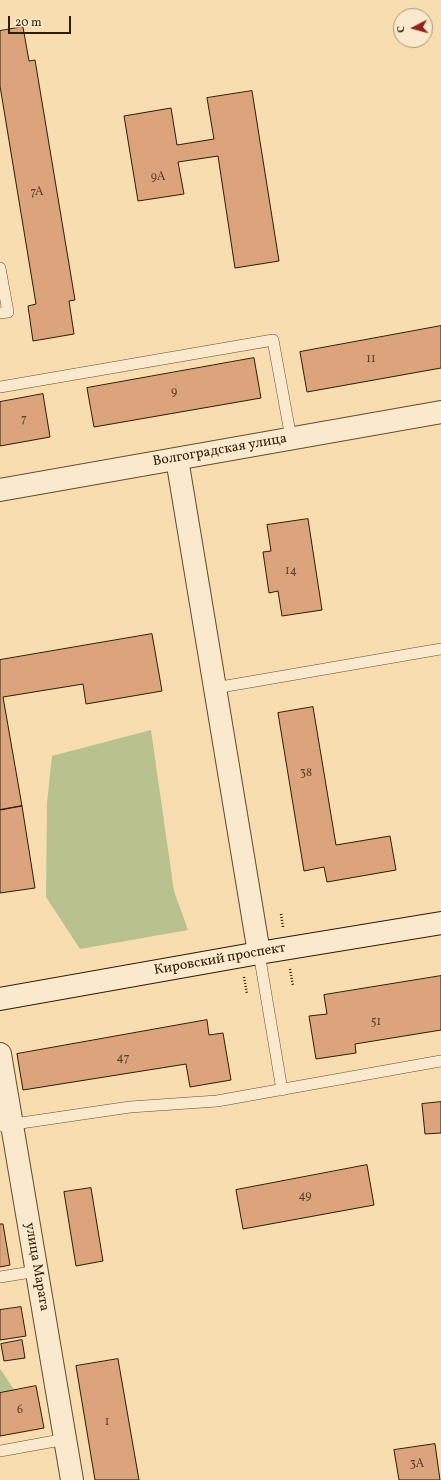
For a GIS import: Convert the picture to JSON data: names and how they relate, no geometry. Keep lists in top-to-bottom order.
{
  "streets": {
    "street": ["Волгоградская улица", "Кировский проспект", "улица Марата"]
  },
  "house_numbers": [
    "9А",
    "7А",
    "11",
    "9",
    "7",
    "14",
    "38",
    "51",
    "47",
    "49",
    "6",
    "1",
    "3А"
  ],
  "scale_bar": "20 m",
  "north": "left"
}
